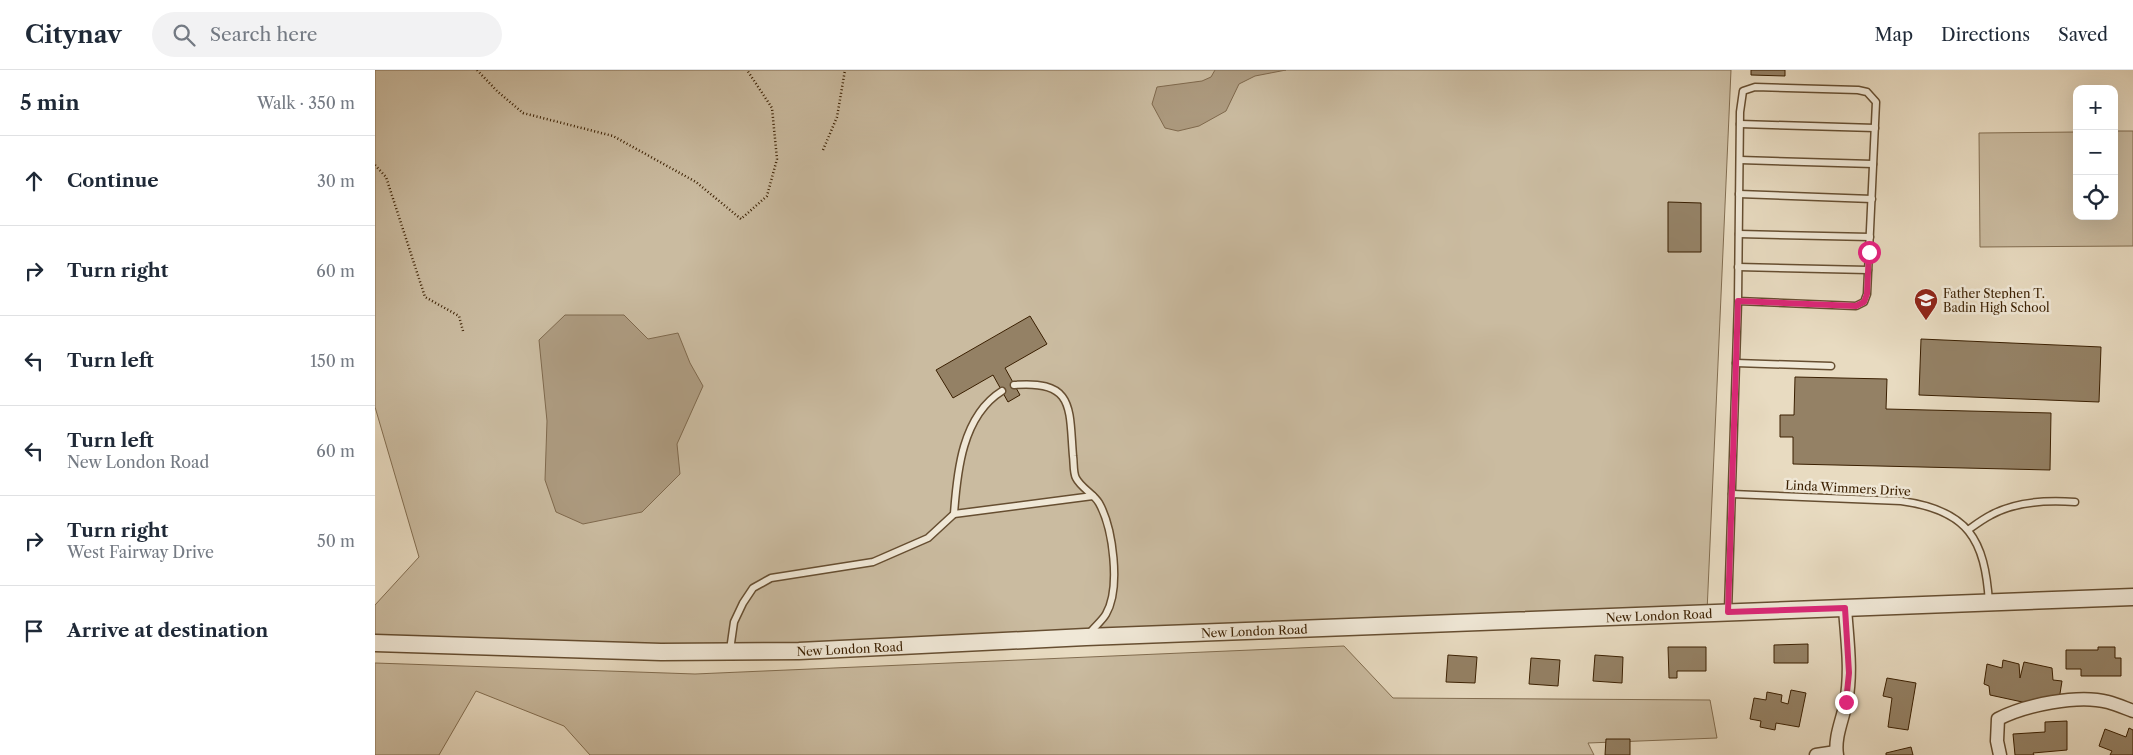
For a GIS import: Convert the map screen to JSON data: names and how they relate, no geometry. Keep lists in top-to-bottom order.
{
  "streets": {
    "street": ["New London Road"],
    "lane": ["Linda Wimmers Drive"]
  },
  "crossings": [
    ["Linda Wimmers Drive", "New London Road"]
  ],
  "places": {
    "school or university": ["Father Stephen T. Badin High School"]
  },
  "page": {
    "header": "Citynav",
    "search": "Search here",
    "nav": ["Map", "Directions", "Saved"],
    "heading": ["5 min", "Walk · 350 m"],
    "map_buttons": ["+", "−"],
    "list": [
      ["Continue", "30 m"],
      ["Turn right", "60 m"],
      ["Turn left", "150 m"],
      ["Turn left", "New London Road", "60 m"],
      ["Turn right", "West Fairway Drive", "50 m"],
      "Arrive at destination"
    ]
  }
}
